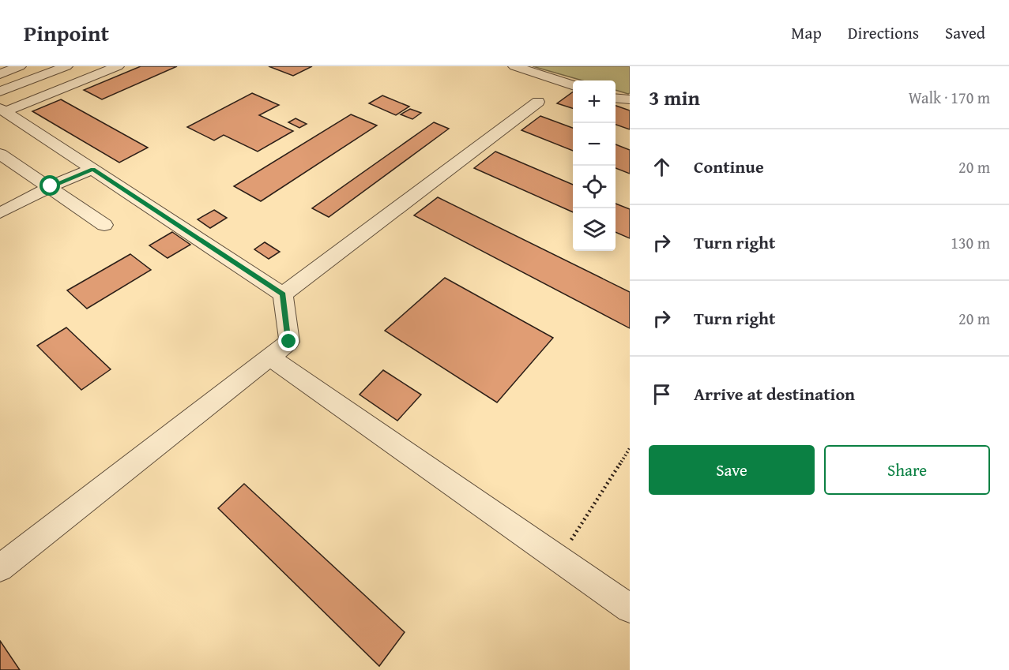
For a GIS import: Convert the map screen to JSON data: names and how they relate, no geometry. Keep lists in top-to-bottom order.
{
  "page": {
    "header": "Pinpoint",
    "nav": ["Map", "Directions", "Saved"],
    "heading": ["3 min", "Walk · 170 m"],
    "map_buttons": ["+", "−"],
    "list": [
      ["Continue", "20 m"],
      ["Turn right", "130 m"],
      ["Turn right", "20 m"],
      "Arrive at destination"
    ],
    "buttons": ["Save", "Share"]
  }
}
